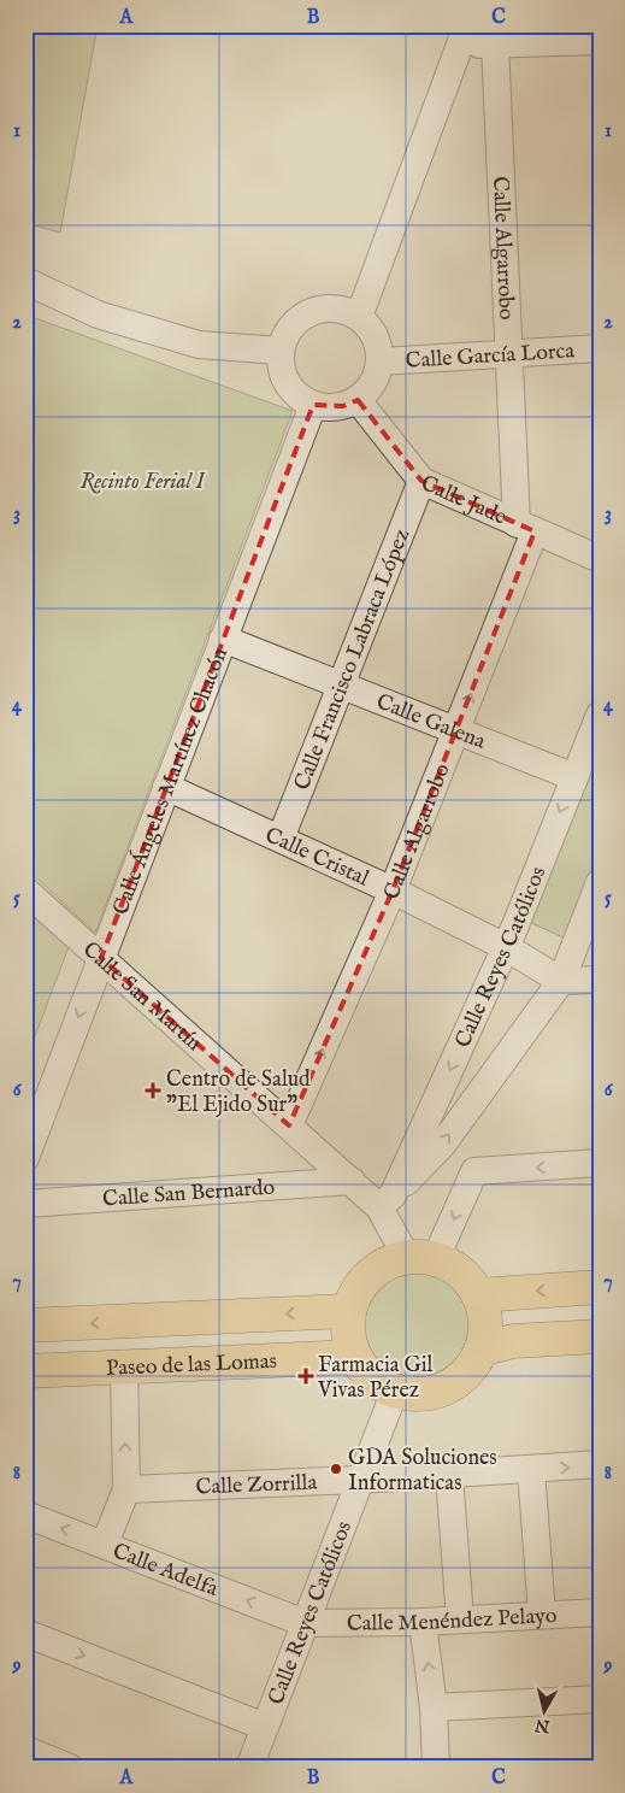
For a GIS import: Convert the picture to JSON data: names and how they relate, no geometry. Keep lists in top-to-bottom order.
{
  "streets": {
    "main road": ["Paseo de las Lomas"],
    "street": [
      "Calle Algarrobo",
      "Calle García Lorca",
      "Calle Jade",
      "Calle Francisco Labraca López",
      "Calle Galena",
      "Calle Ángeles Martínez Chacón",
      "Calle Cristal",
      "Calle Reyes Católicos",
      "Calle San Martín",
      "Calle San Bernardo",
      "Calle Zorrilla",
      "Calle Adelfa",
      "Calle Menéndez Pelayo"
    ]
  },
  "crossings": [
    ["Calle Algarrobo", "Calle García Lorca"],
    ["Calle Algarrobo", "Calle Jade"],
    ["Calle Algarrobo", "Calle Galena"],
    ["Calle Algarrobo", "Calle Cristal"],
    ["Calle Algarrobo", "Calle San Martín"],
    ["Calle García Lorca", "Calle Jade"],
    ["Calle García Lorca", "Calle Ángeles Martínez Chacón"],
    ["Calle Jade", "Calle Francisco Labraca López"],
    ["Calle Jade", "Calle Ángeles Martínez Chacón"],
    ["Calle Francisco Labraca López", "Calle Galena"],
    ["Calle Francisco Labraca López", "Calle Cristal"],
    ["Calle Galena", "Calle Ángeles Martínez Chacón"],
    ["Calle Galena", "Calle Reyes Católicos"],
    ["Calle Ángeles Martínez Chacón", "Calle Cristal"],
    ["Calle Ángeles Martínez Chacón", "Calle San Martín"],
    ["Calle Cristal", "Calle Reyes Católicos"],
    ["Calle Reyes Católicos", "Calle San Martín"],
    ["Calle Reyes Católicos", "Paseo de las Lomas"],
    ["Calle Reyes Católicos", "Calle Zorrilla"],
    ["Calle Reyes Católicos", "Calle Adelfa"],
    ["Calle Reyes Católicos", "Calle Menéndez Pelayo"],
    ["Calle San Martín", "Calle San Bernardo"],
    ["Calle San Martín", "Paseo de las Lomas"],
    ["Calle Adelfa", "Calle Menéndez Pelayo"]
  ],
  "parks": ["Recinto Ferial I"],
  "places": {
    "health": ["Centro de Salud \"El Ejido Sur\"", "Farmacia Gil Vivas Pérez"],
    "other": ["GDA Soluciones Informaticas"]
  },
  "north": "bottom",
  "grid": {
    "columns": ["A", "B", "C"],
    "rows": [
      "1",
      "2",
      "3",
      "4",
      "5",
      "6",
      "7",
      "8",
      "9"
    ]
  }
}
